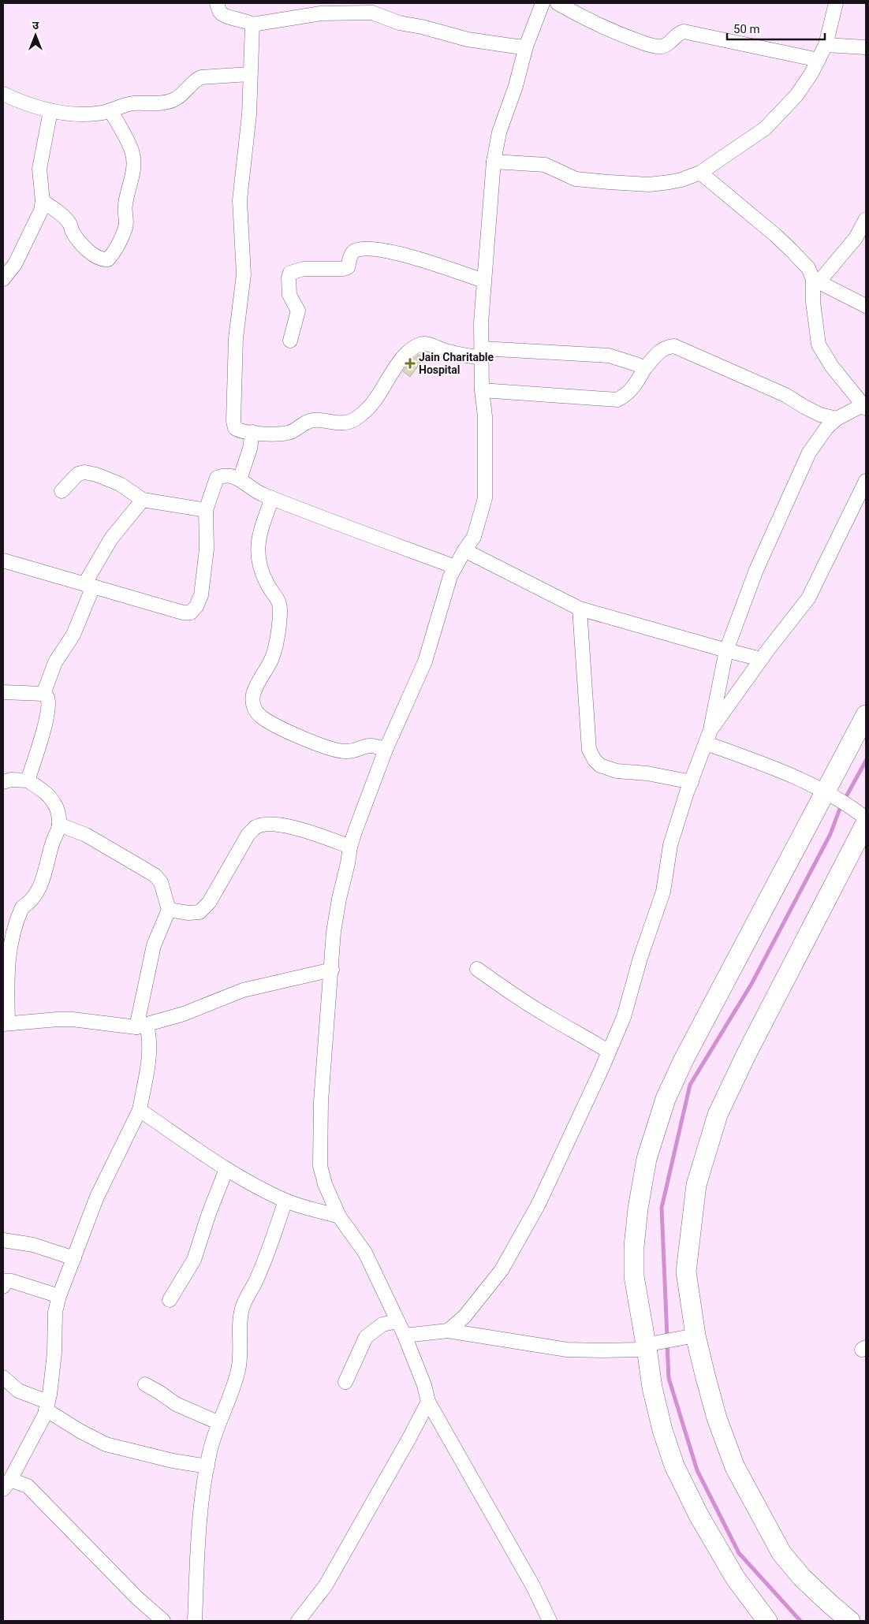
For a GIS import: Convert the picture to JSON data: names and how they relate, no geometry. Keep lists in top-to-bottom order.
{
  "places": {
    "health": ["Jain Charitable Hospital"]
  },
  "scale_bar": "50 m",
  "north": "top"
}
